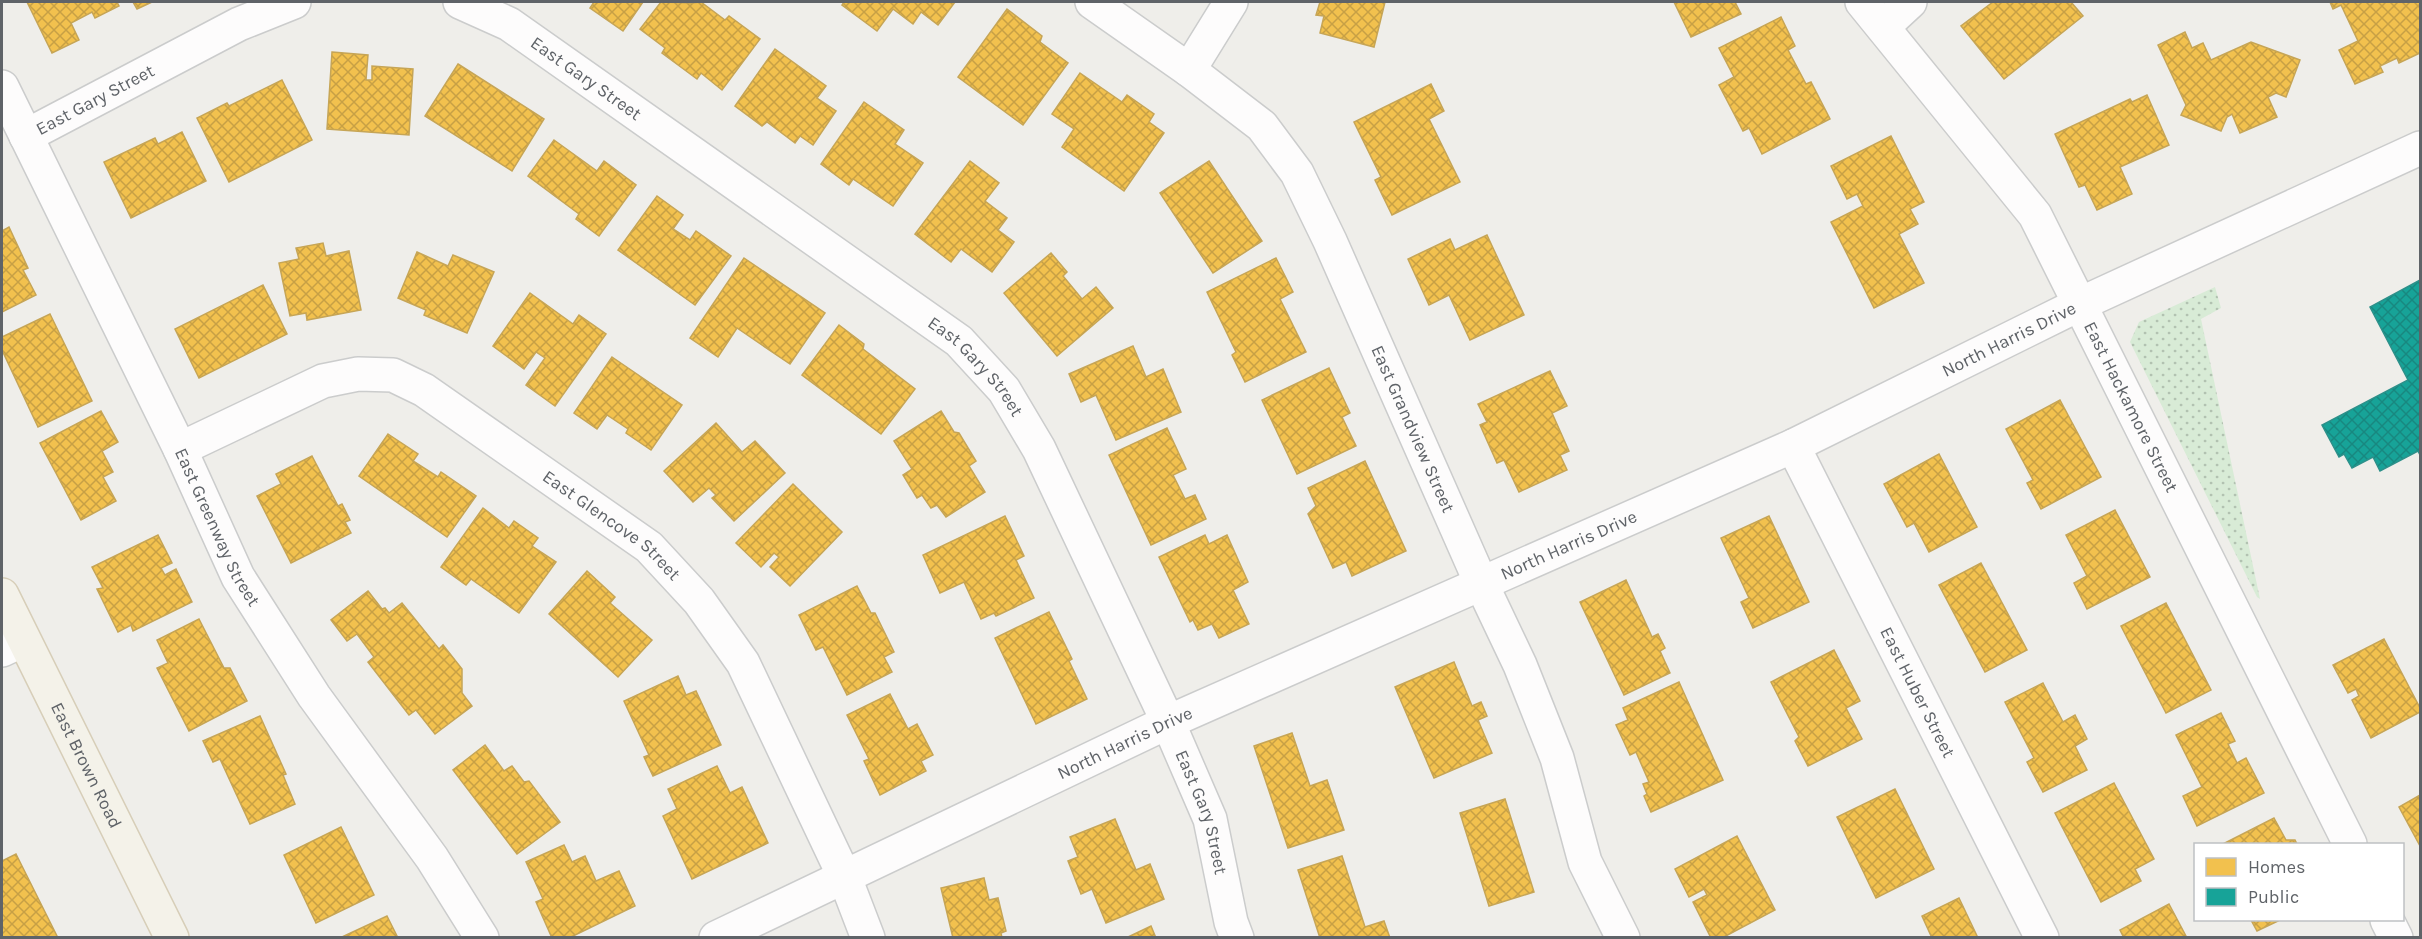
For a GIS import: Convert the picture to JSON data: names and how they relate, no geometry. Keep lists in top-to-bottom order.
{
  "streets": {
    "main road": ["East Brown Road"],
    "street": [
      "East Gary Street",
      "North Harris Drive",
      "East Hackamore Street",
      "East Grandview Street",
      "East Greenway Street",
      "East Glencove Street",
      "East Huber Street"
    ]
  },
  "crossings": [
    ["East Gary Street", "North Harris Drive"],
    ["East Gary Street", "East Greenway Street"],
    ["North Harris Drive", "East Hackamore Street"],
    ["North Harris Drive", "East Grandview Street"],
    ["North Harris Drive", "East Glencove Street"],
    ["North Harris Drive", "East Huber Street"],
    ["East Greenway Street", "East Glencove Street"]
  ],
  "legend": ["Homes", "Public"]
}
